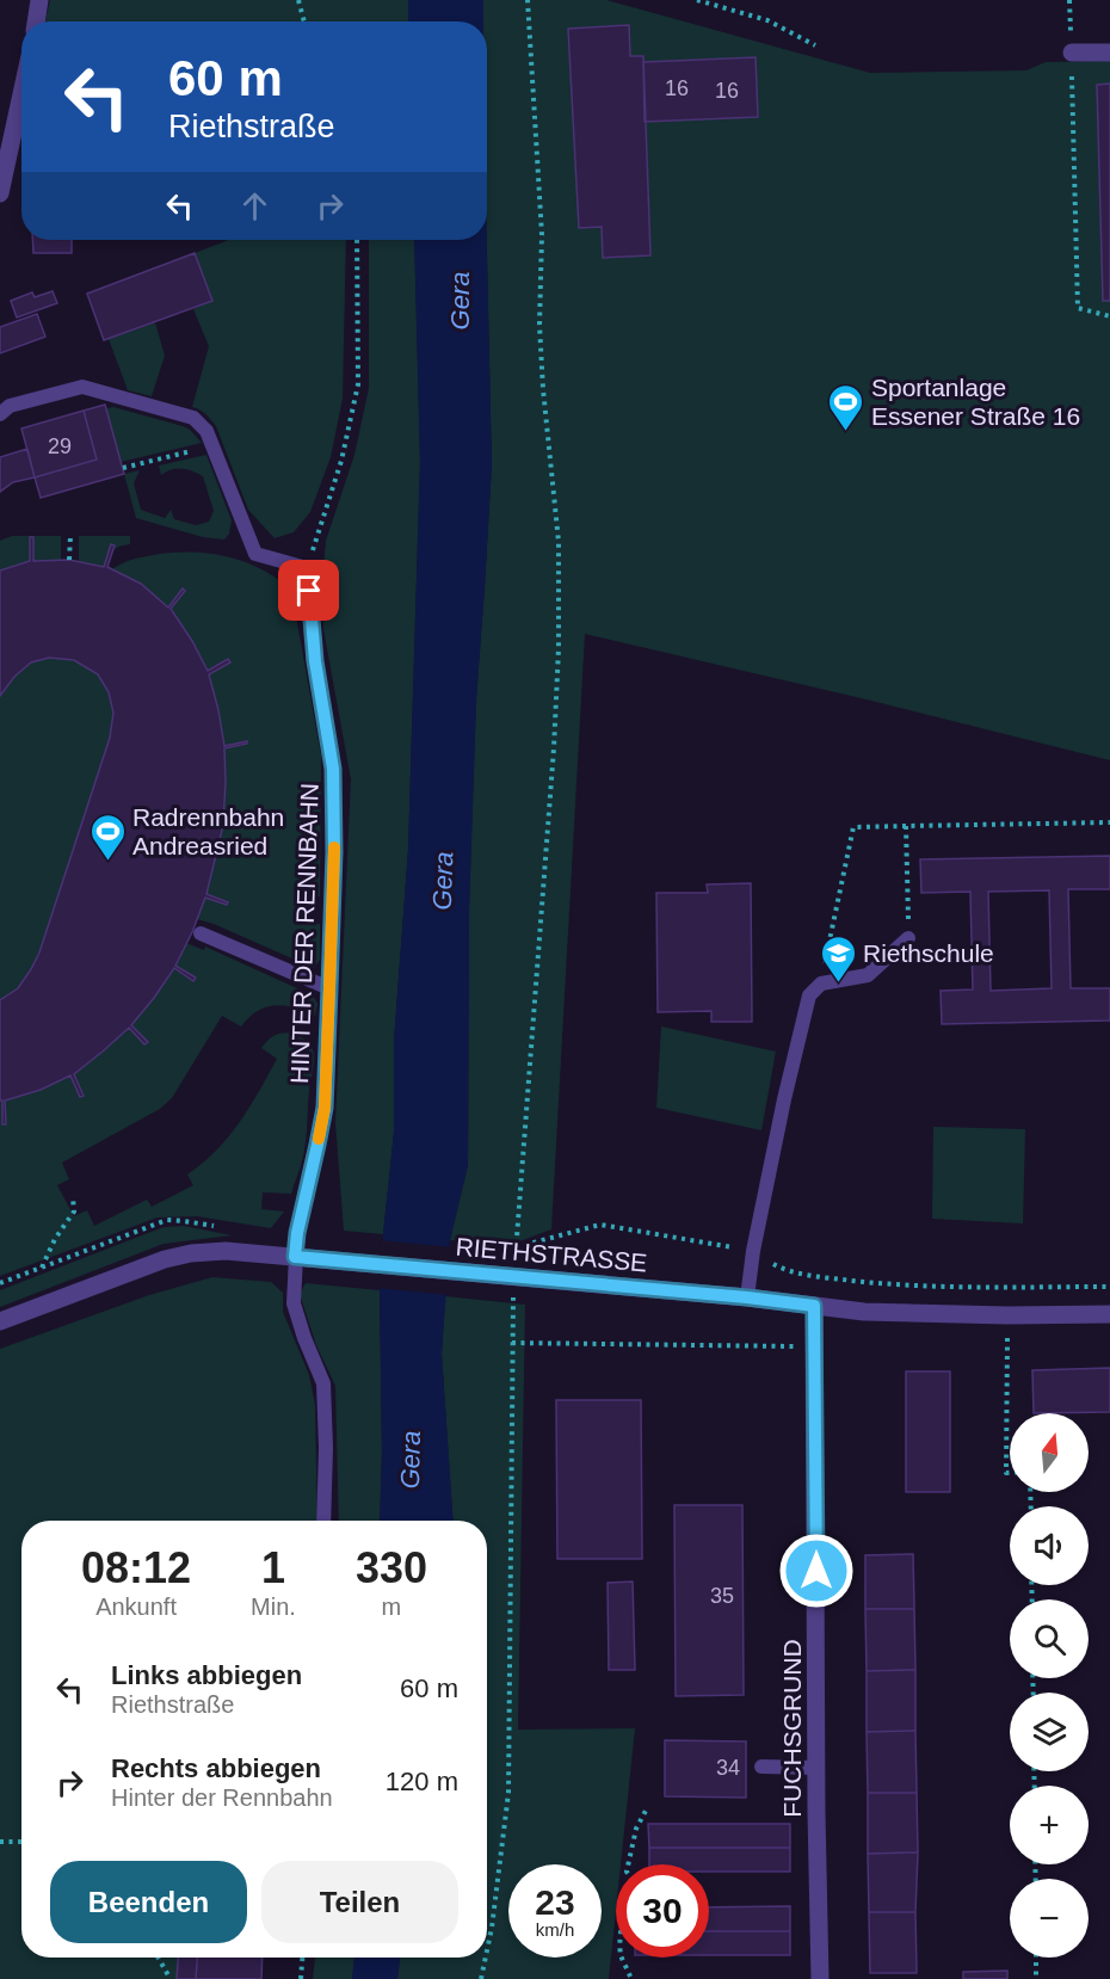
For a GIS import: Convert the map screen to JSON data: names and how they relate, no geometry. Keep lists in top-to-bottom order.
{
  "streets": {
    "street": ["RIETHSTRASSE", "FUCHSGRUND"],
    "lane": ["HINTER DER RENNBAHN"]
  },
  "crossings": [
    ["HINTER DER RENNBAHN", "RIETHSTRASSE"],
    ["RIETHSTRASSE", "FUCHSGRUND"]
  ],
  "water": ["Gera"],
  "places": {
    "sports": ["Sportanlage Essener Straße 16", "Radrennbahn Andreasried"],
    "school or university": ["Riethschule"]
  },
  "house_numbers": [
    "16",
    "16",
    "29",
    "35",
    "34"
  ],
  "north": "top",
  "page": {
    "turn": ["60 m", "Riethstraße"],
    "map_buttons": ["+", "−"],
    "eta": [
      "08:12",
      "Ankunft",
      "1",
      "Min.",
      "330",
      "m"
    ],
    "list": [
      {
        "name": "Links abbiegen",
        "note": "Riethstraße",
        "value": "60 m"
      },
      {
        "name": "Rechts abbiegen",
        "note": "Hinter der Rennbahn",
        "value": "120 m"
      }
    ],
    "buttons": ["Beenden", "Teilen"],
    "speed": "23 km/h",
    "limit": "30"
  }
}
